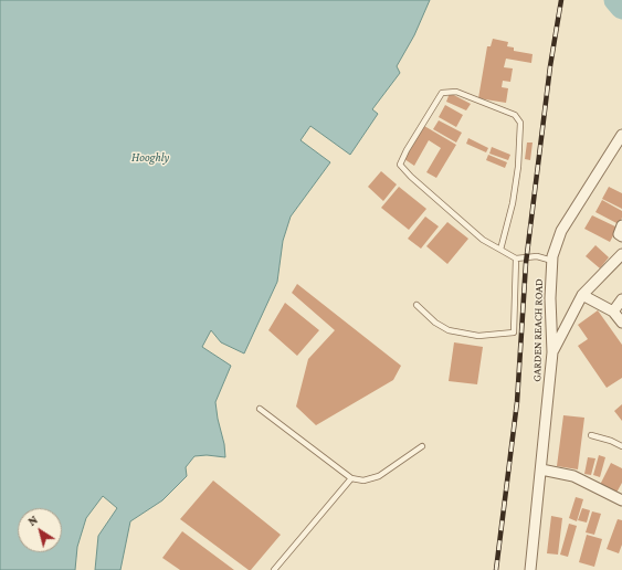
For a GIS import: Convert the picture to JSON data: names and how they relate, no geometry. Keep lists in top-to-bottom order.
{
  "streets": {
    "street": ["GARDEN REACH ROAD"]
  },
  "water": ["Hooghly"],
  "north": "top left"
}
